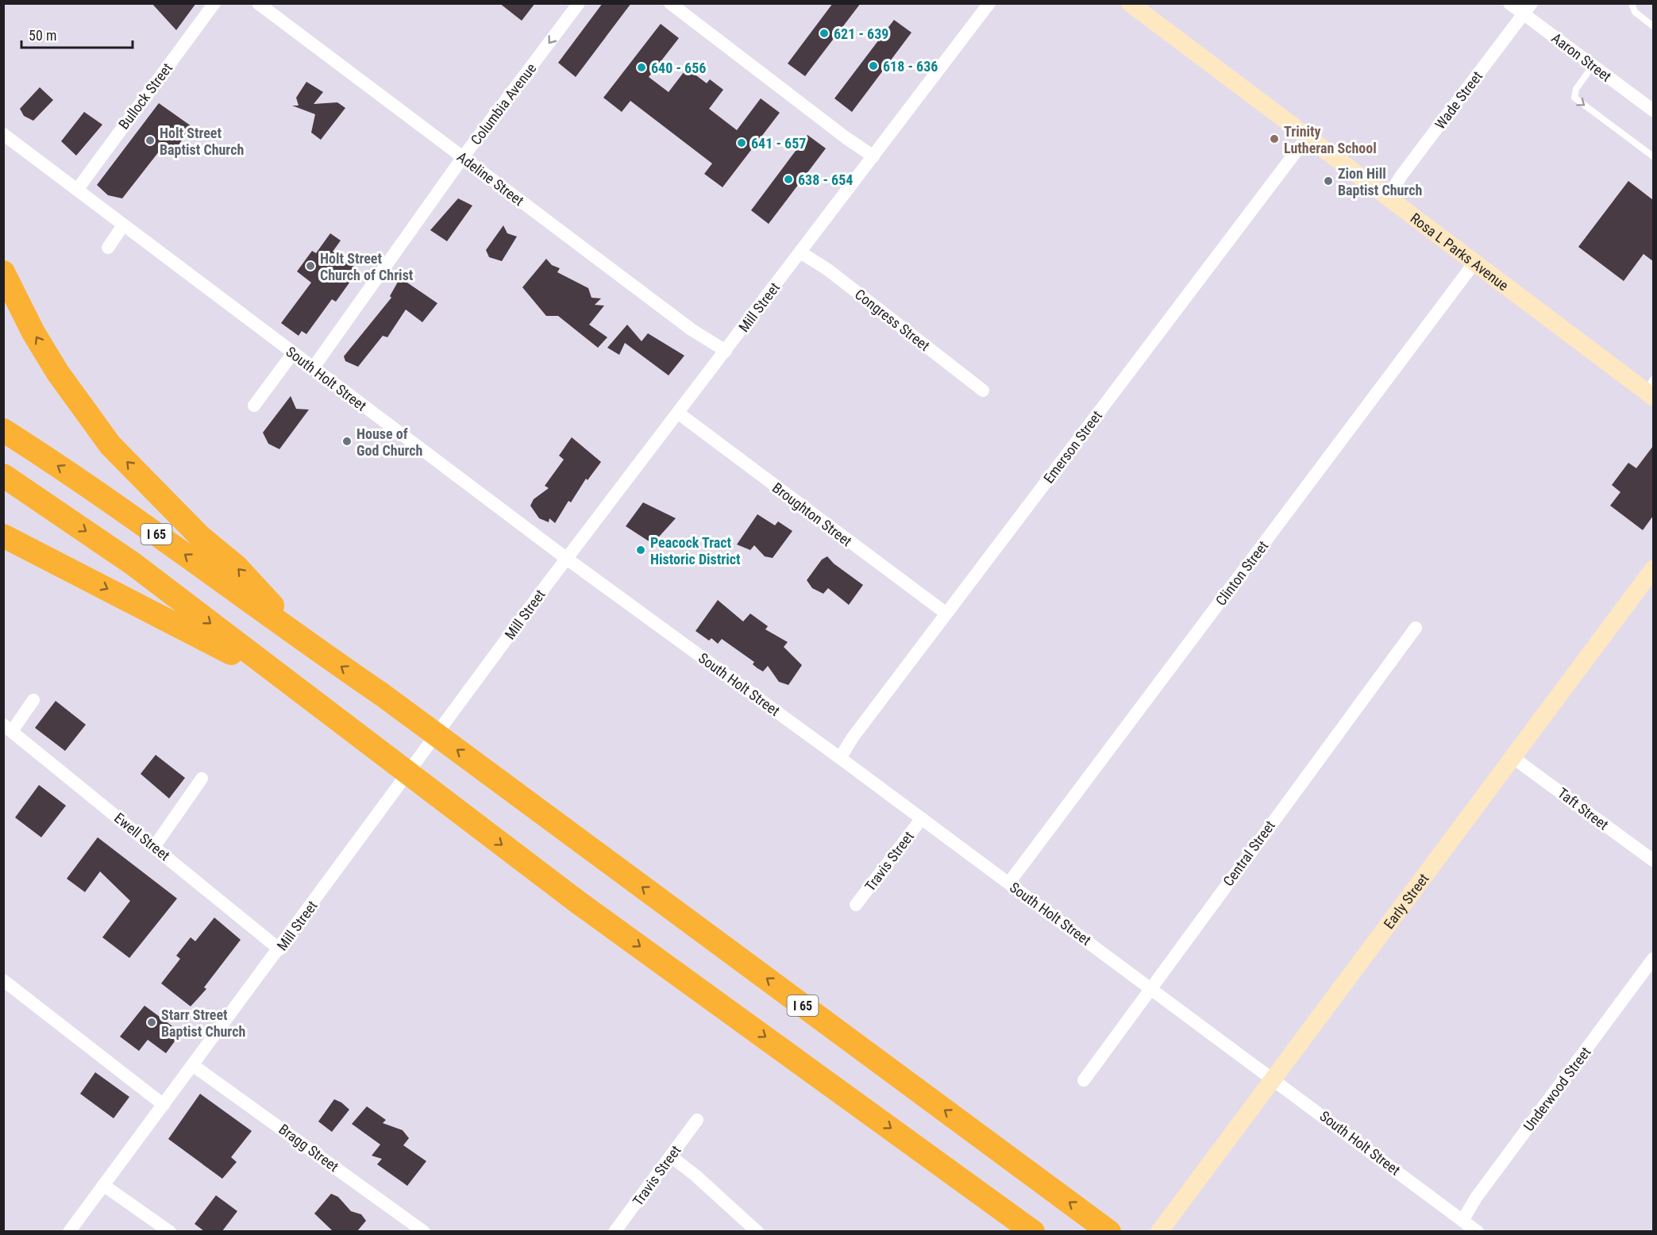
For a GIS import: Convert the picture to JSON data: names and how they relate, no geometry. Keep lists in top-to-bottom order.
{
  "streets": {
    "highway": ["I 65"],
    "street": [
      "Aaron Street",
      "Bullock Street",
      "Wade Street",
      "Columbia Avenue",
      "Adeline Street",
      "Rosa L Parks Avenue",
      "Mill Street",
      "Congress Street",
      "South Holt Street",
      "Emerson Street",
      "Broughton Street",
      "Clinton Street",
      "Taft Street",
      "Ewell Street",
      "Central Street",
      "Travis Street",
      "Early Street",
      "Underwood Street",
      "Bragg Street"
    ]
  },
  "crossings": [
    ["Aaron Street", "Wade Street"],
    ["Bullock Street", "South Holt Street"],
    ["Wade Street", "Rosa L Parks Avenue"],
    ["Columbia Avenue", "Adeline Street"],
    ["Columbia Avenue", "South Holt Street"],
    ["Adeline Street", "Mill Street"],
    ["Rosa L Parks Avenue", "Emerson Street"],
    ["Rosa L Parks Avenue", "Clinton Street"],
    ["Mill Street", "Congress Street"],
    ["Mill Street", "South Holt Street"],
    ["Mill Street", "Broughton Street"],
    ["Mill Street", "Ewell Street"],
    ["Mill Street", "Bragg Street"],
    ["South Holt Street", "Emerson Street"],
    ["South Holt Street", "Clinton Street"],
    ["South Holt Street", "Central Street"],
    ["South Holt Street", "Travis Street"],
    ["South Holt Street", "Early Street"],
    ["South Holt Street", "Underwood Street"],
    ["Emerson Street", "Broughton Street"],
    ["Taft Street", "Early Street"]
  ],
  "one_way": ["Columbia Avenue"],
  "places": [
    "621 - 639",
    "618 - 636",
    "640 - 656",
    "Trinity Lutheran School",
    "Holt Street Baptist Church",
    "641 - 657",
    "638 - 654",
    "Zion Hill Baptist Church",
    "Holt Street Church of Christ",
    "House of God Church",
    "Peacock Tract Historic District",
    "Starr Street Baptist Church"
  ],
  "scale_bar": "50 m"
}
